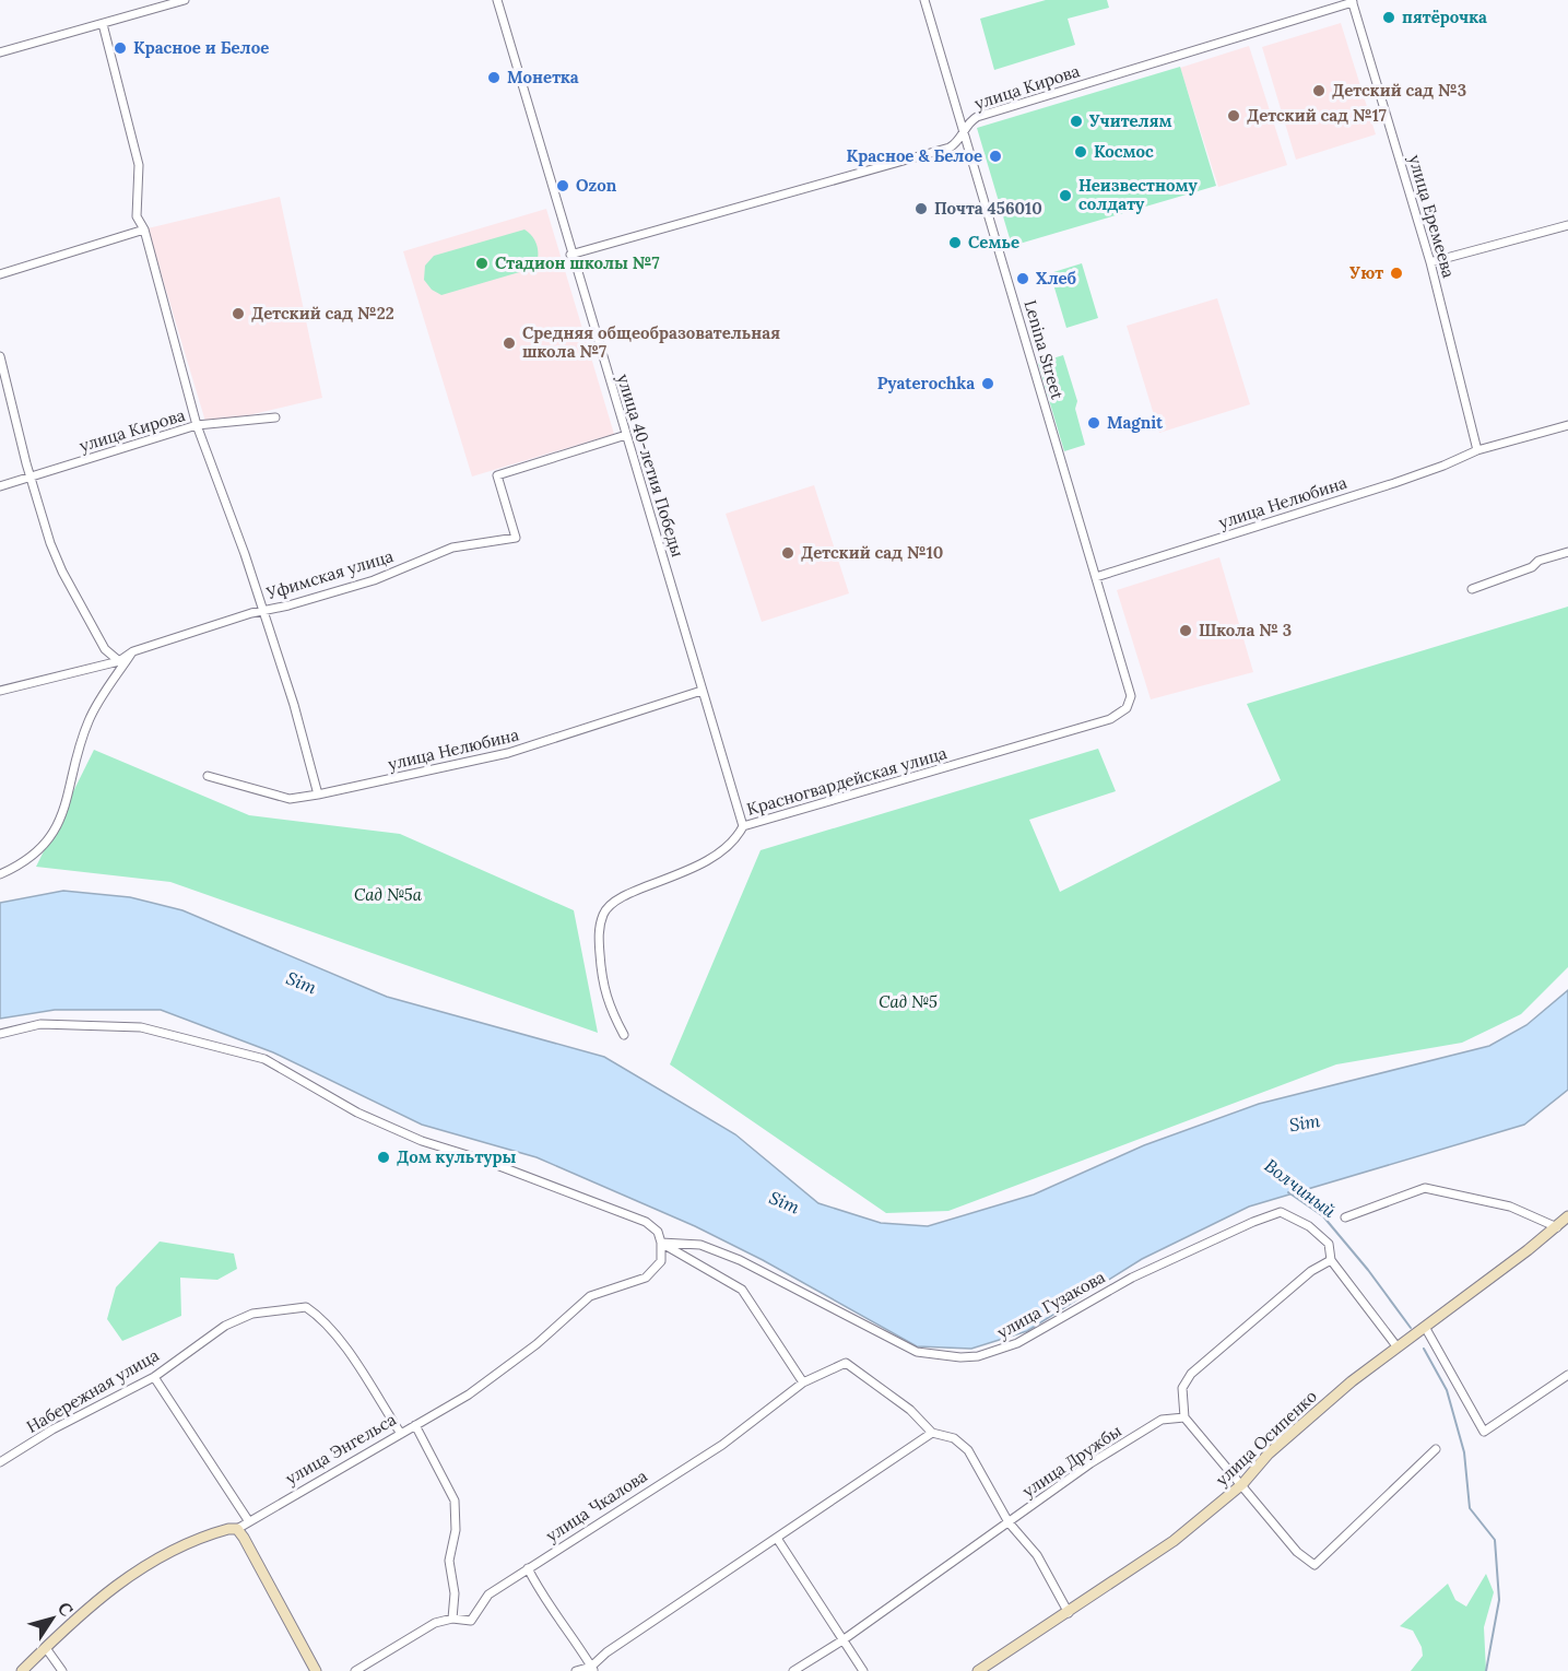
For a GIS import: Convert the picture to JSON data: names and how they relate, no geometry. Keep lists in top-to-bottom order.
{
  "streets": {
    "main road": ["улица Осипенко"],
    "street": [
      "улица Кирова",
      "улица Еремеева",
      "Lenina Street",
      "улица 40-летия Победы",
      "улица Нелюбина",
      "Уфимская улица",
      "Красногвардейская улица",
      "улица Гузакова",
      "Набережная улица",
      "улица Энгельса",
      "улица Дружбы",
      "улица Чкалова"
    ]
  },
  "crossings": [
    ["улица Кирова", "улица Еремеева"],
    ["улица Кирова", "Lenina Street"],
    ["улица Кирова", "улица 40-летия Победы"],
    ["улица Еремеева", "улица Нелюбина"],
    ["Lenina Street", "улица Нелюбина"],
    ["Lenina Street", "Красногвардейская улица"],
    ["улица 40-летия Победы", "улица Нелюбина"],
    ["улица 40-летия Победы", "Уфимская улица"],
    ["улица 40-летия Победы", "Красногвардейская улица"],
    ["улица Гузакова", "улица Осипенко"],
    ["улица Гузакова", "улица Энгельса"],
    ["Набережная улица", "улица Энгельса"]
  ],
  "water": ["Sim", "Волчиный"],
  "parks": ["Сад №5а", "Сад №5"],
  "places": [
    "пятёрочка",
    "Красное и Белое",
    "Монетка",
    "Детский сад №3",
    "Детский сад №17",
    "Учителям",
    "Космос",
    "Красное & Белое",
    "Ozon",
    "Неизвестному солдату",
    "Почта 456010",
    "Семье",
    "Стадион школы №7",
    "Уют",
    "Хлеб",
    "Детский сад №22",
    "Средняя общеобразовательная школа №7",
    "Pyaterochka",
    "Magnit",
    "Детский сад №10",
    "Школа № 3",
    "Дом культуры"
  ],
  "north": "top right"
}
